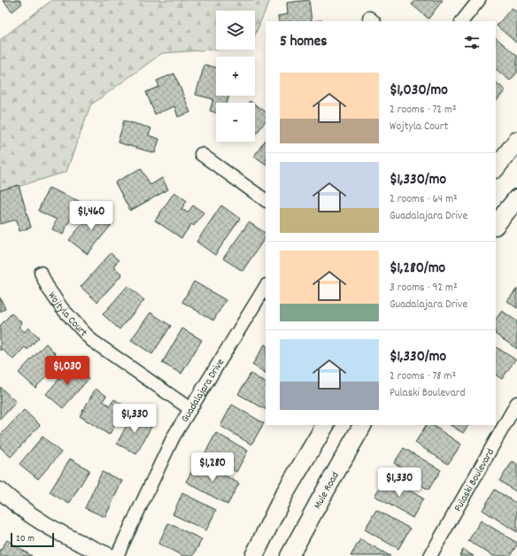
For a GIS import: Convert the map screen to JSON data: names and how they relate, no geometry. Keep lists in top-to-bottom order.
{
  "streets": {
    "main road": ["Mule Road"],
    "street": ["Wojtyla Court", "Guadalajara Drive", "Pulaski Boulevard"]
  },
  "crossings": [
    ["Wojtyla Court", "Guadalajara Drive"]
  ],
  "scale_bar": "20 m",
  "page": {
    "map_buttons": ["+", "−"],
    "heading": "5 homes",
    "list": [
      {
        "name": "$1,030/mo",
        "note": "2 rooms · 72 m² · Wojtyla Court"
      },
      {
        "name": "$1,330/mo",
        "note": "2 rooms · 64 m² · Guadalajara Drive"
      },
      {
        "name": "$1,280/mo",
        "note": "3 rooms · 92 m² · Guadalajara Drive"
      },
      {
        "name": "$1,330/mo",
        "note": "2 rooms · 78 m² · Pulaski Boulevard"
      }
    ],
    "price": [
      "$1,460",
      "$1,030",
      "$1,330",
      "$1,280",
      "$1,330"
    ],
    "scale": "20 m"
  }
}
